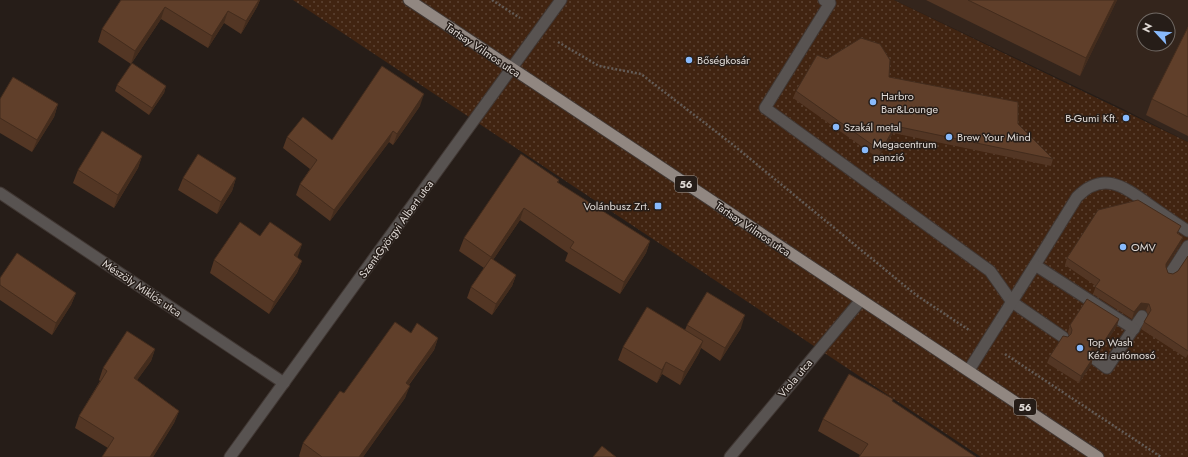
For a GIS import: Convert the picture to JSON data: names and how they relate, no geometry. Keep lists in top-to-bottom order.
{
  "streets": {
    "main road": ["Tartsay Vilmos utca", "56"],
    "street": ["Szent-Györgyi Albert utca", "Mészöly Miklós utca", "Viola utca"]
  },
  "crossings": [
    ["Tartsay Vilmos utca", "Szent-Györgyi Albert utca"],
    ["Tartsay Vilmos utca", "Viola utca"],
    ["Szent-Györgyi Albert utca", "Mészöly Miklós utca"]
  ],
  "places": {
    "other": [
      "Bőségkosár",
      "Harbro Bar&Lounge",
      "B-Gumi Kft.",
      "Szakál metal",
      "Brew Your Mind",
      "Megacentrum panzió",
      "OMV",
      "Top Wash Kézi autómosó"
    ],
    "transit": ["Volánbusz Zrt."]
  },
  "north": "top left"
}
